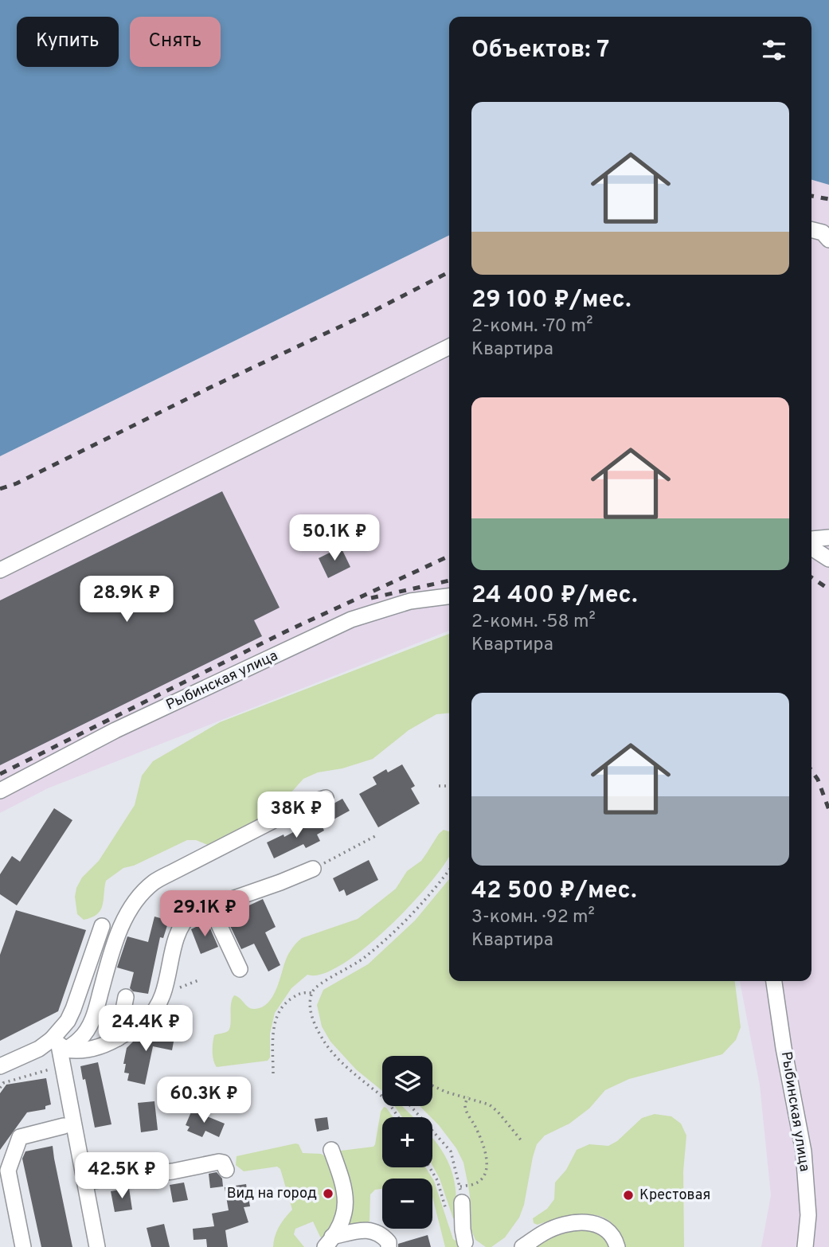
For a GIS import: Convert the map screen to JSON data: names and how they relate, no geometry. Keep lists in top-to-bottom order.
{
  "streets": {
    "lane": ["Рыбинская улица"]
  },
  "places": ["Вид на город", "Крестовая"],
  "page": {
    "chip": ["Купить", "Снять"],
    "heading": "Объектов: 7",
    "list": [
      {
        "name": "29 100 ₽/мес.",
        "note": "2-комн. · 70 m² · Квартира"
      },
      {
        "name": "24 400 ₽/мес.",
        "note": "2-комн. · 58 m² · Квартира"
      },
      {
        "name": "42 500 ₽/мес.",
        "note": "3-комн. · 92 m² · Квартира"
      }
    ],
    "price": [
      "50.1K ₽",
      "28.9K ₽",
      "38K ₽",
      "29.1K ₽",
      "24.4K ₽",
      "60.3K ₽",
      "42.5K ₽"
    ],
    "map_buttons": ["+", "−"]
  }
}
